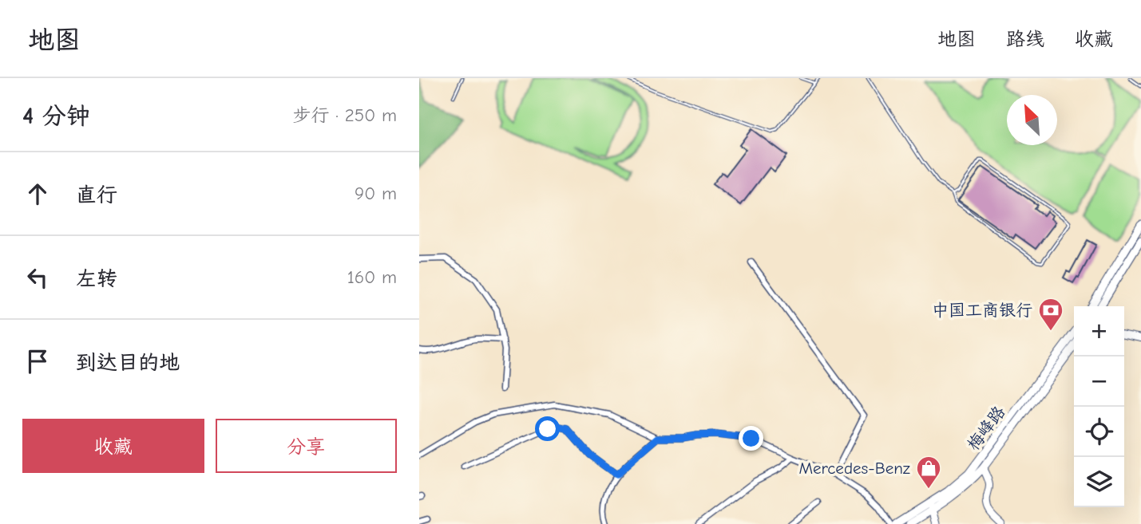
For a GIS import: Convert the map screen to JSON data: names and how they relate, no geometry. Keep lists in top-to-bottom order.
{
  "streets": {
    "main road": ["梅峰路"]
  },
  "places": {
    "bank": ["中国工商银行"],
    "shop": ["Mercedes-Benz"]
  },
  "north": "top left",
  "page": {
    "header": "地图",
    "nav": ["地图", "路线", "收藏"],
    "heading": ["4 分钟", "步行 · 250 m"],
    "list": [
      ["直行", "90 m"],
      ["左转", "160 m"],
      "到达目的地"
    ],
    "map_buttons": ["+", "−"],
    "buttons": ["收藏", "分享"]
  }
}
